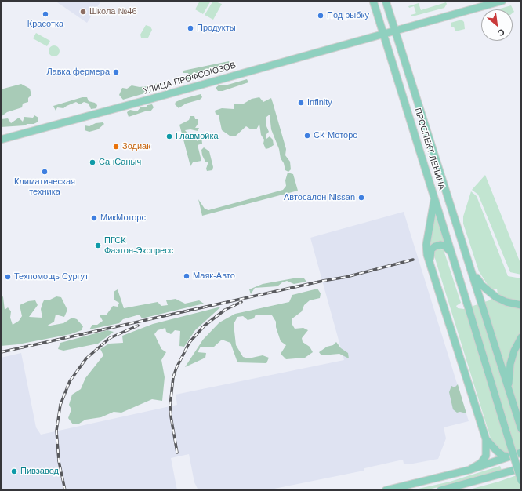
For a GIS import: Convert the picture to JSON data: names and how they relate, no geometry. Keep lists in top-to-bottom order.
{
  "streets": {
    "main road": ["УЛИЦА ПРОФСОЮЗОВ", "ПРОСПЕКТ ЛЕНИНА"]
  },
  "crossings": [
    ["УЛИЦА ПРОФСОЮЗОВ", "ПРОСПЕКТ ЛЕНИНА"]
  ],
  "places": [
    "Школа №46",
    "Красотка",
    "Под рыбку",
    "Продукты",
    "Лавка фермера",
    "Infinity",
    "СК-Моторс",
    "Главмойка",
    "Зодиак",
    "СанСаныч",
    "Климатическая техника",
    "Автосалон Nissan",
    "МикМоторс",
    "ПГСК Фаэтон-Экспресс",
    "Маяк-Авто",
    "Техпомощь Сургут",
    "Пивзавод"
  ],
  "north": "bottom right"
}
